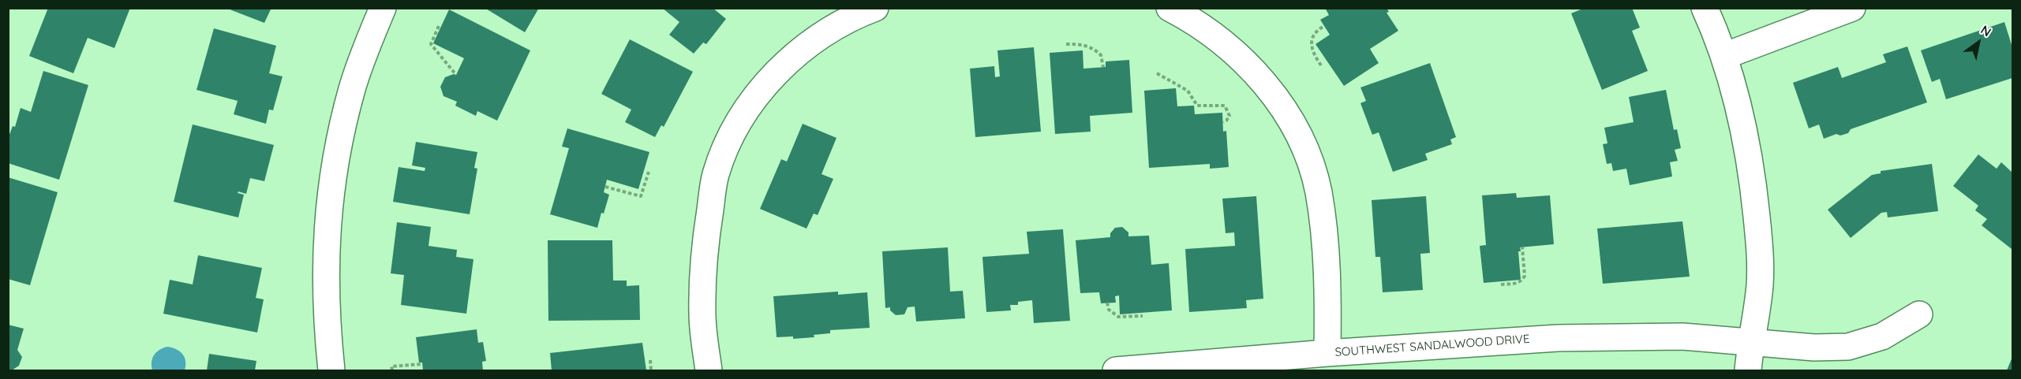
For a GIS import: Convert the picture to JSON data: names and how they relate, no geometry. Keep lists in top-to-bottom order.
{
  "streets": {
    "street": ["SOUTHWEST SANDALWOOD DRIVE"]
  },
  "north": "top right"
}
